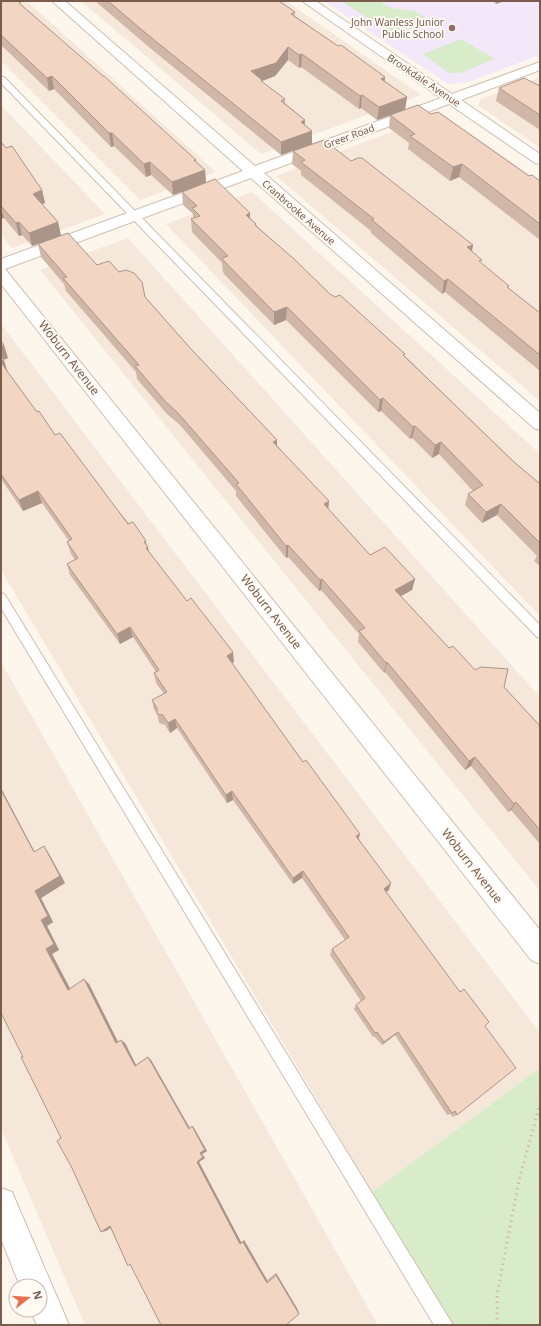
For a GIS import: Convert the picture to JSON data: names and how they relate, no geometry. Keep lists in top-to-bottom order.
{
  "streets": {
    "street": [
      "Brookdale Avenue",
      "Greer Road",
      "Cranbrooke Avenue",
      "Woburn Avenue"
    ]
  },
  "crossings": [
    ["Brookdale Avenue", "Greer Road"],
    ["Greer Road", "Cranbrooke Avenue"]
  ],
  "places": ["John Wanless Junior Public School"],
  "north": "right"
}
